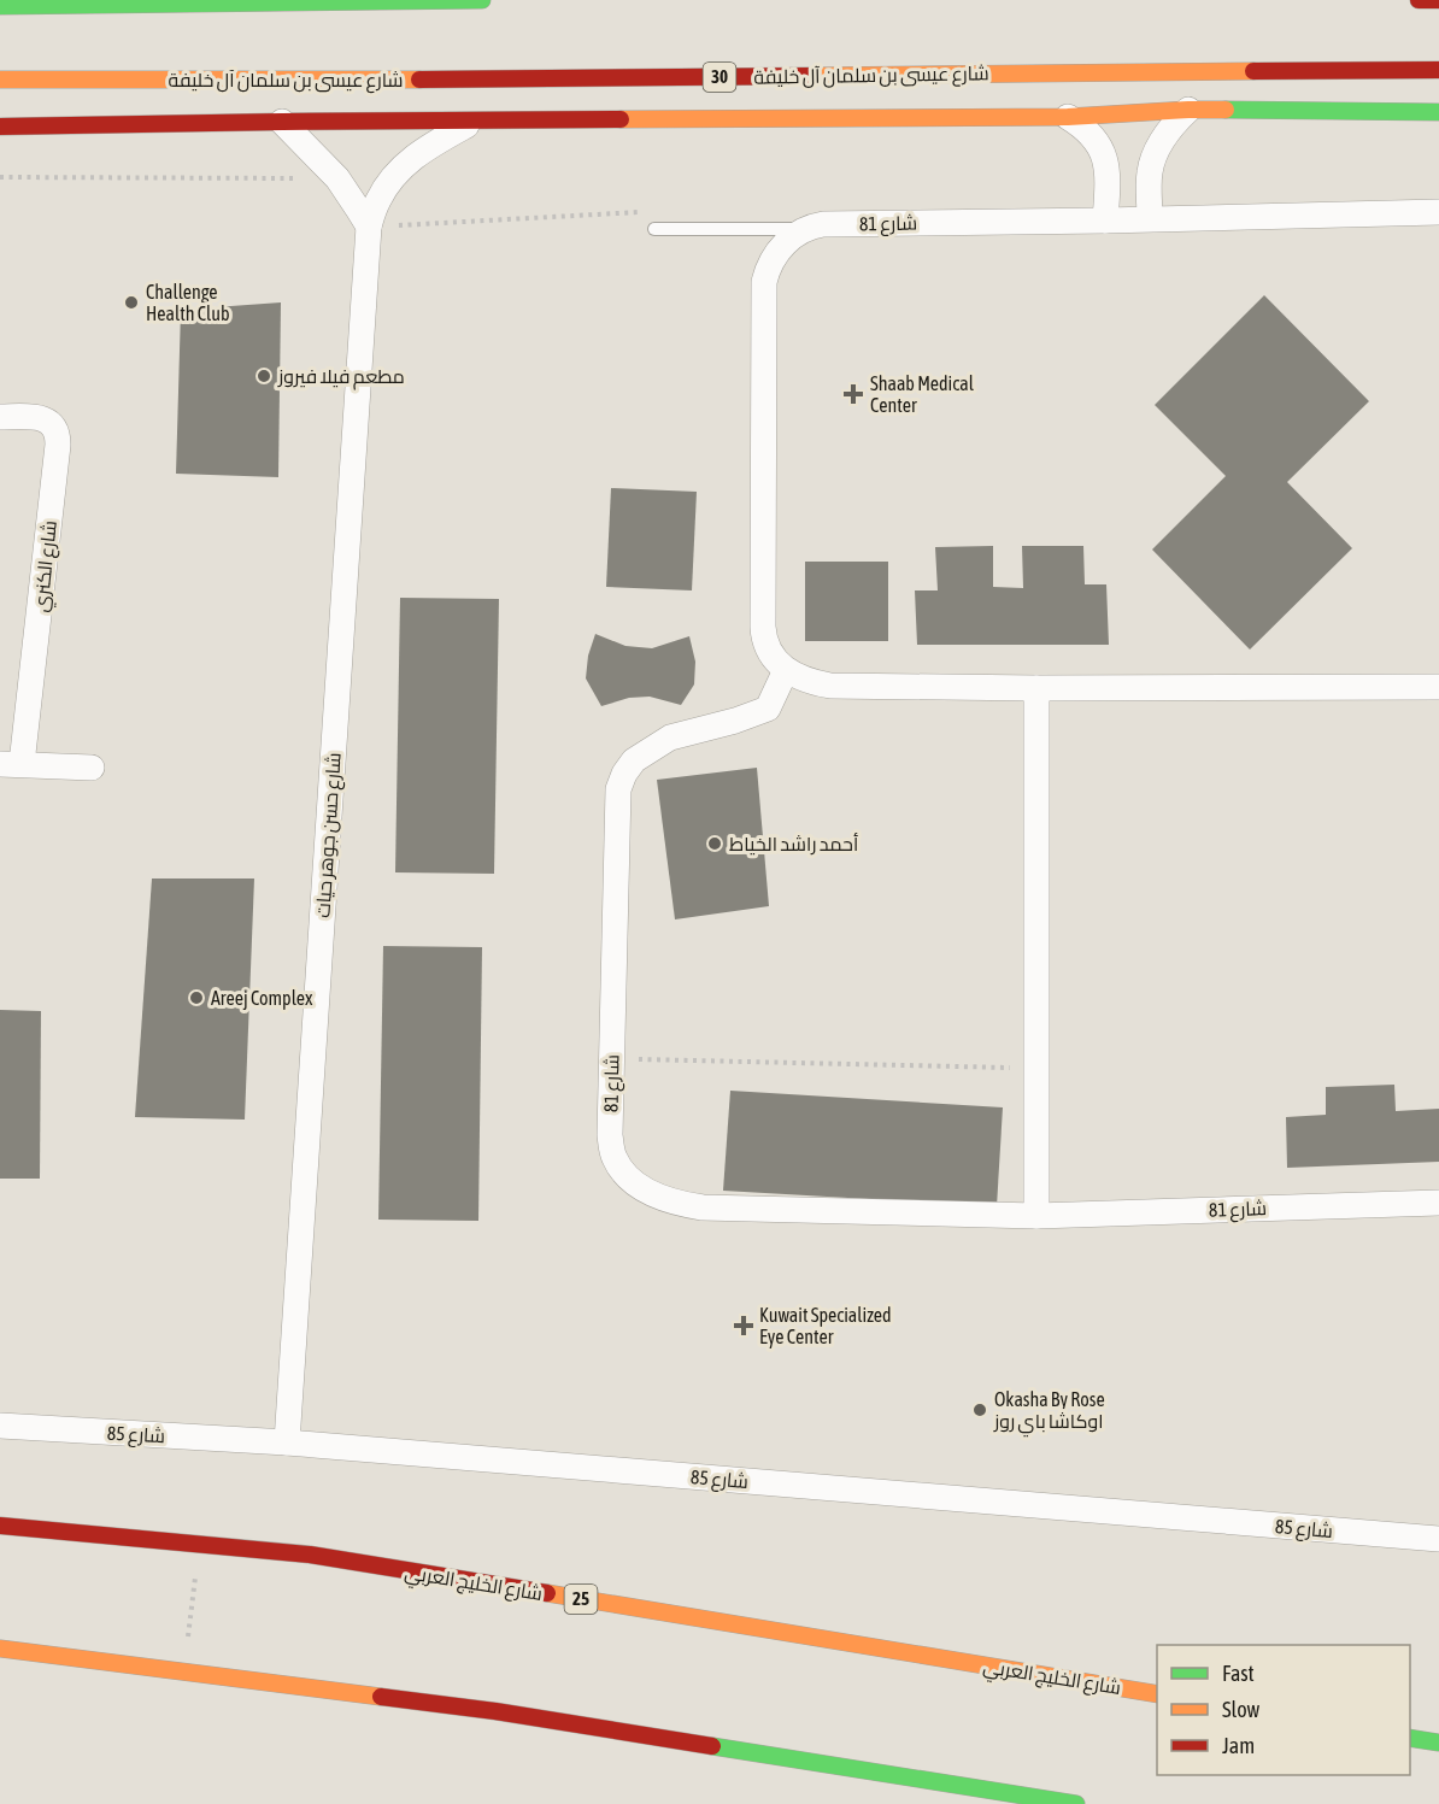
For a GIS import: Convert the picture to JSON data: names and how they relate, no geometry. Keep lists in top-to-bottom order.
{
  "streets": {
    "main road": [
      "شارع عيسى بن سلمان آل خليفة",
      "30",
      "شارع الخليج العربي",
      "25"
    ],
    "street": [
      "شارع 81",
      "شارع الكنري",
      "شارع حسن جوهر حيات",
      "شارع 85"
    ]
  },
  "crossings": [
    ["شارع حسن جوهر حيات", "شارع 85"]
  ],
  "places": {
    "other": [
      "Challenge Health Club",
      "مطعم فيلا فيروز",
      "أحمد راشد الخياط",
      "Areej Complex",
      "Okasha By Rose اوكاشا باي روز"
    ],
    "health": ["Shaab Medical Center", "Kuwait Specialized Eye Center"]
  },
  "legend": ["Fast", "Slow", "Jam"]
}
